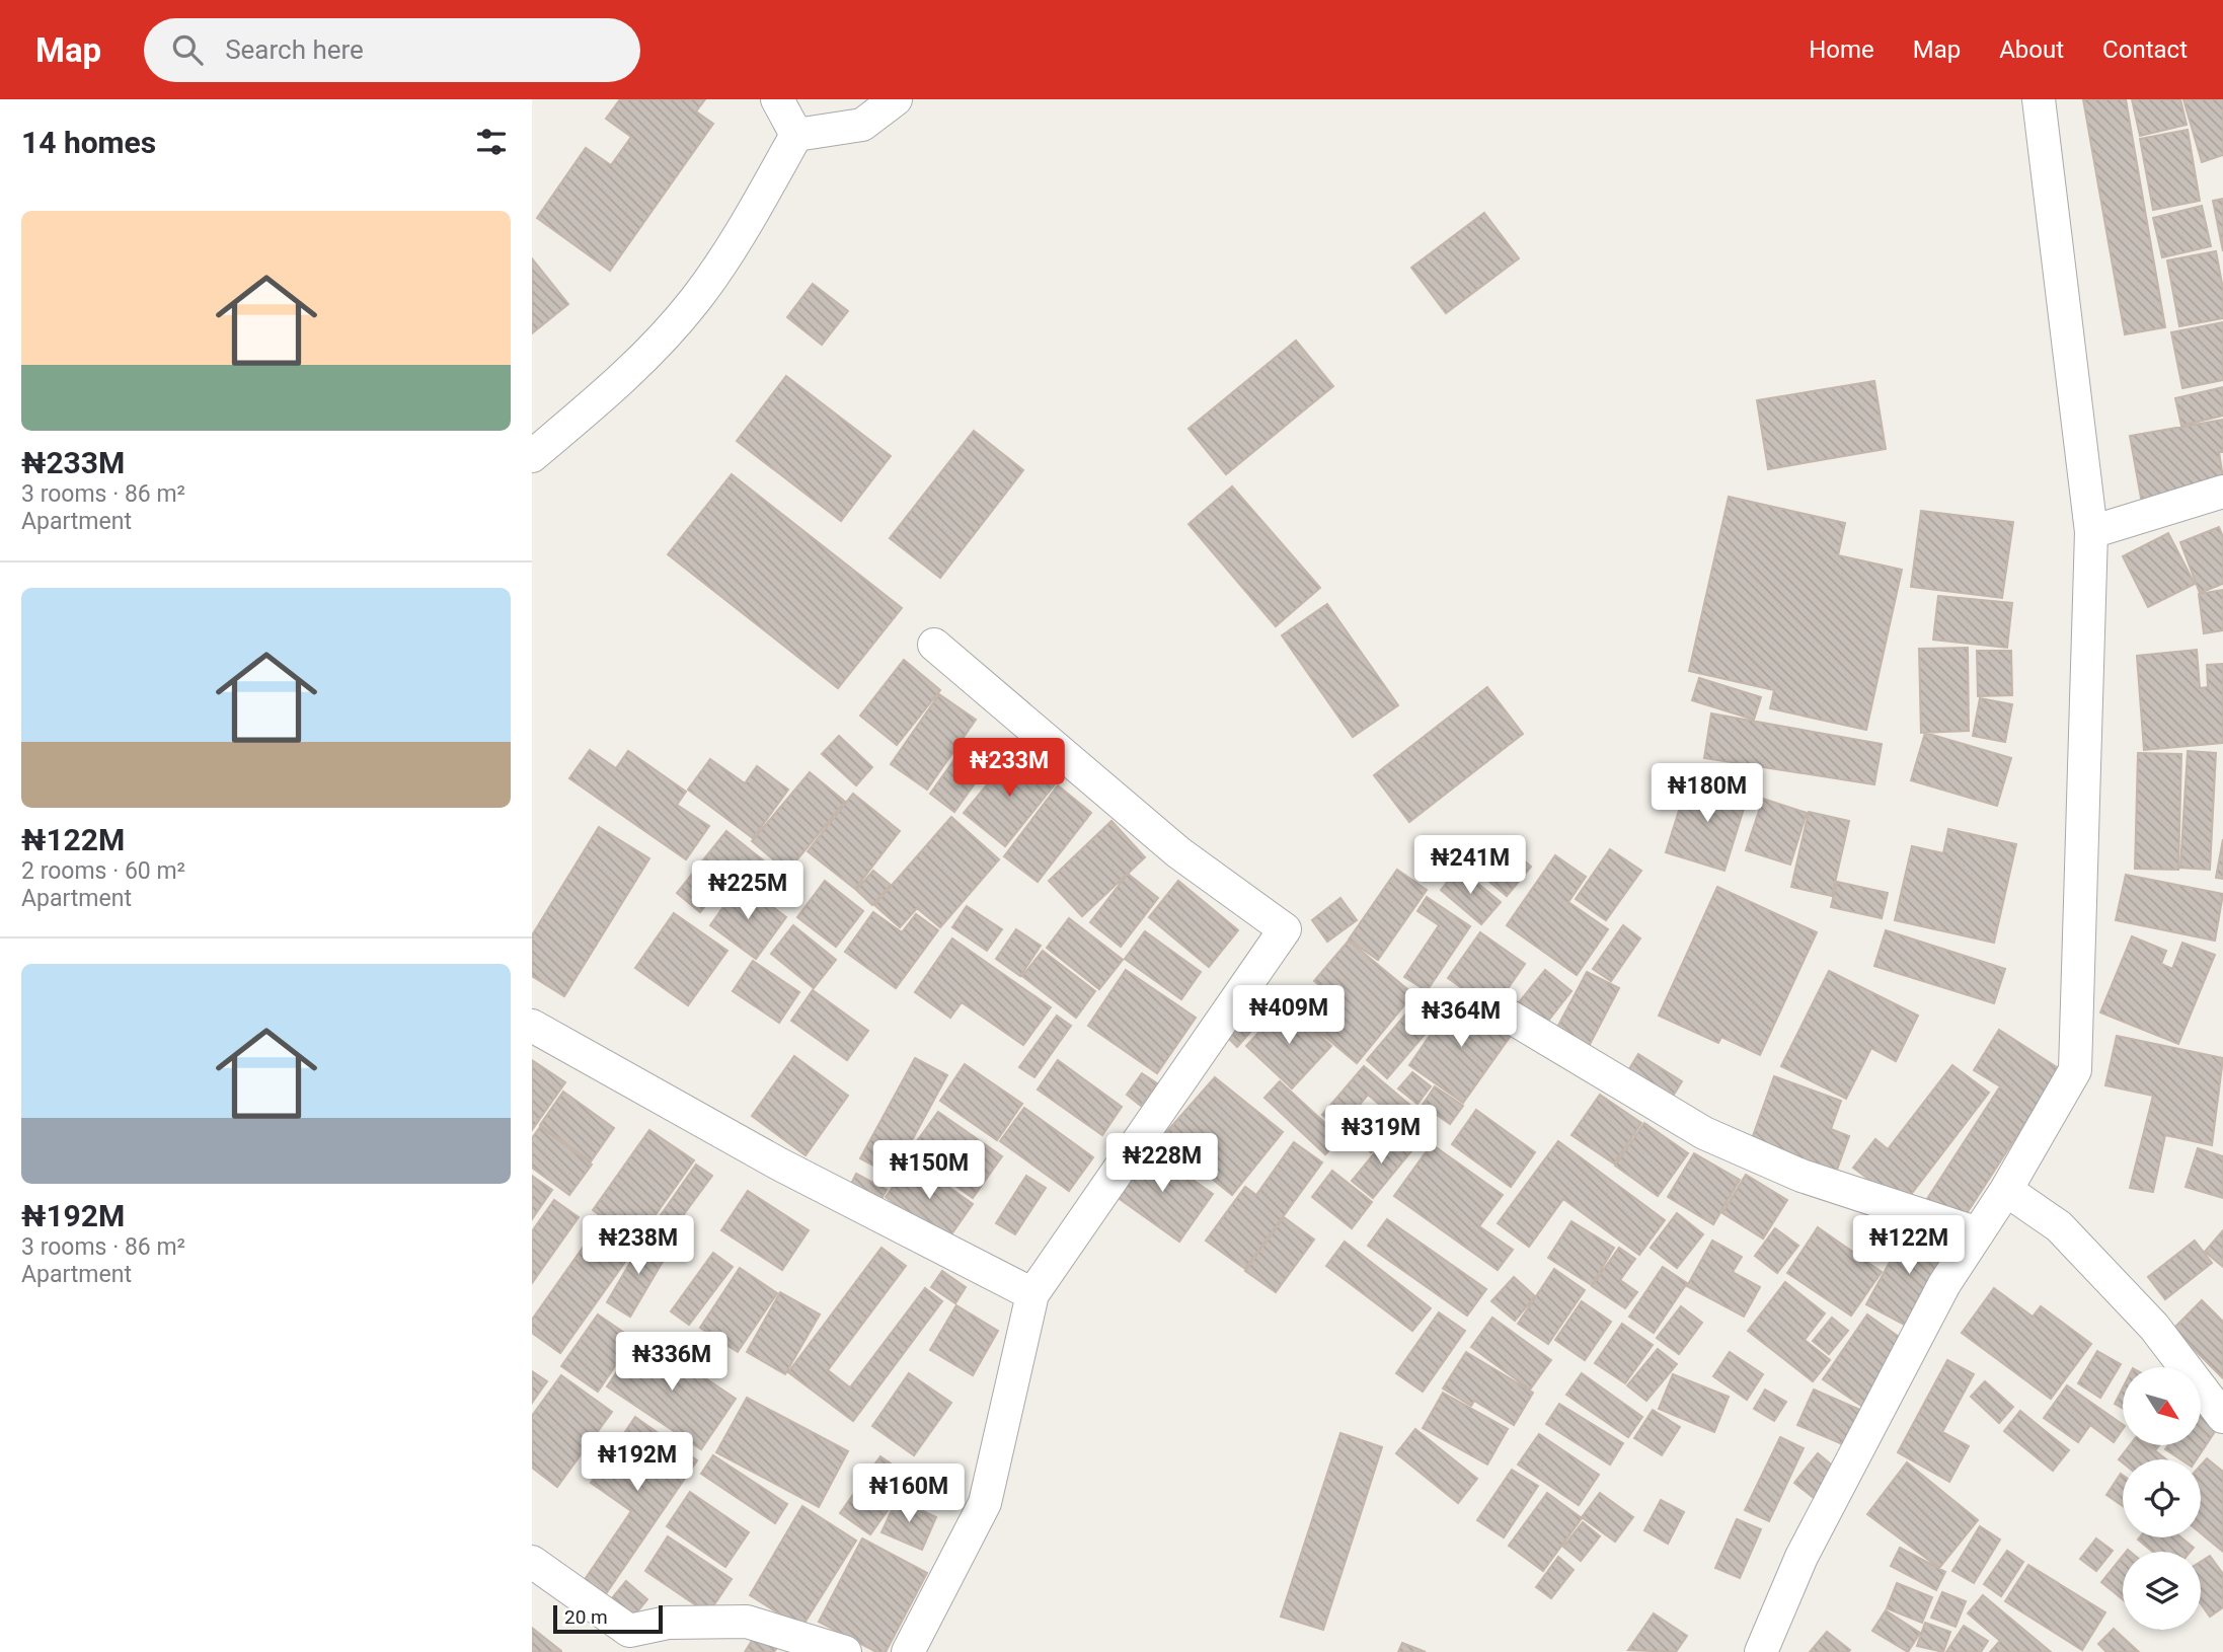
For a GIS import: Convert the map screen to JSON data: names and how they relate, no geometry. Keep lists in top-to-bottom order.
{
  "scale_bar": "20 m",
  "north": "bottom right",
  "page": {
    "header": "Map",
    "search": "Search here",
    "nav": [
      "Home",
      "Map",
      "About",
      "Contact"
    ],
    "heading": "14 homes",
    "list": [
      {
        "name": "₦233M",
        "note": "3 rooms · 86 m² · Apartment"
      },
      {
        "name": "₦122M",
        "note": "2 rooms · 60 m² · Apartment"
      },
      {
        "name": "₦192M",
        "note": "3 rooms · 86 m² · Apartment"
      }
    ],
    "price": [
      "₦233M",
      "₦180M",
      "₦241M",
      "₦225M",
      "₦409M",
      "₦364M",
      "₦319M",
      "₦228M",
      "₦150M",
      "₦238M",
      "₦122M",
      "₦336M",
      "₦192M",
      "₦160M"
    ],
    "scale": "20 m"
  }
}
